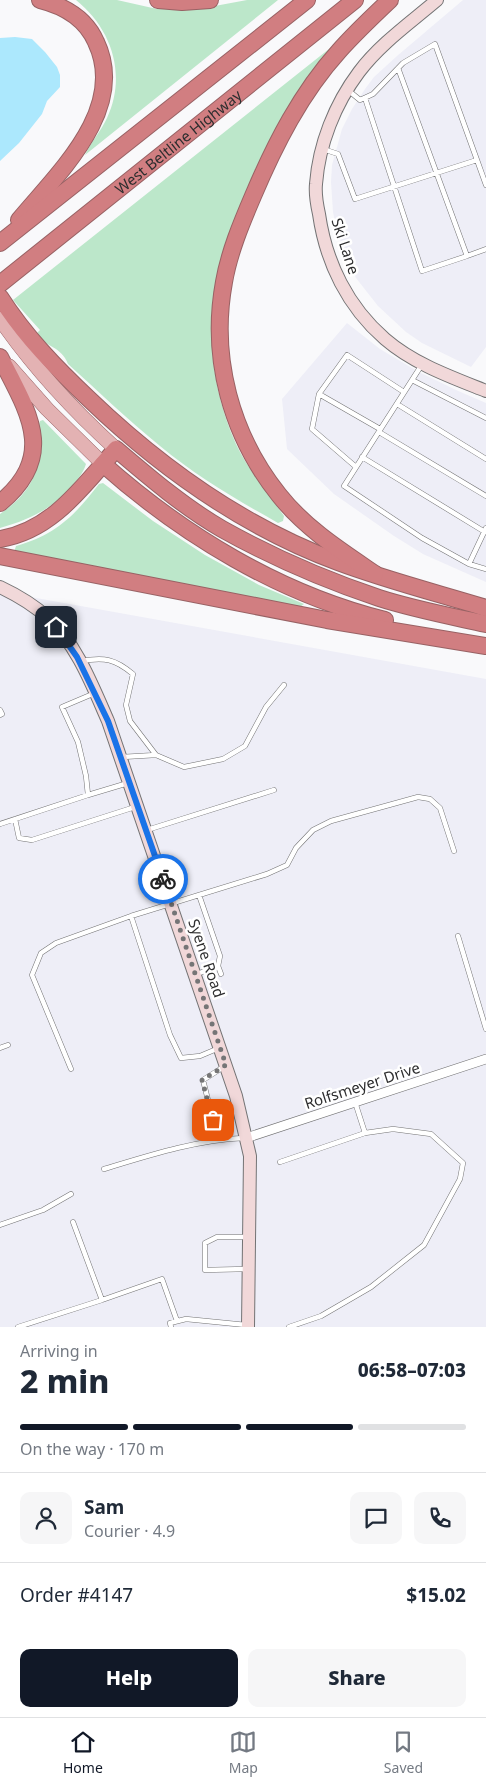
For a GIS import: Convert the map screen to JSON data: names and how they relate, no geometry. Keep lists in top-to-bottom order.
{
  "streets": {
    "highway": ["West Beltline Highway"],
    "street": ["Ski Lane", "Syene Road", "Rolfsmeyer Drive"]
  },
  "crossings": [
    ["Syene Road", "Rolfsmeyer Drive"]
  ],
  "page": {
    "heading": ["2 min", "Arriving in", "06:58–07:03"],
    "panel": [
      "Sam",
      "Courier · 4.9",
      "Order #4147",
      "$15.02"
    ],
    "bar": "On the way · 170 m",
    "buttons": ["Help", "Share"],
    "tabs": ["Home", "Map", "Saved"]
  }
}
